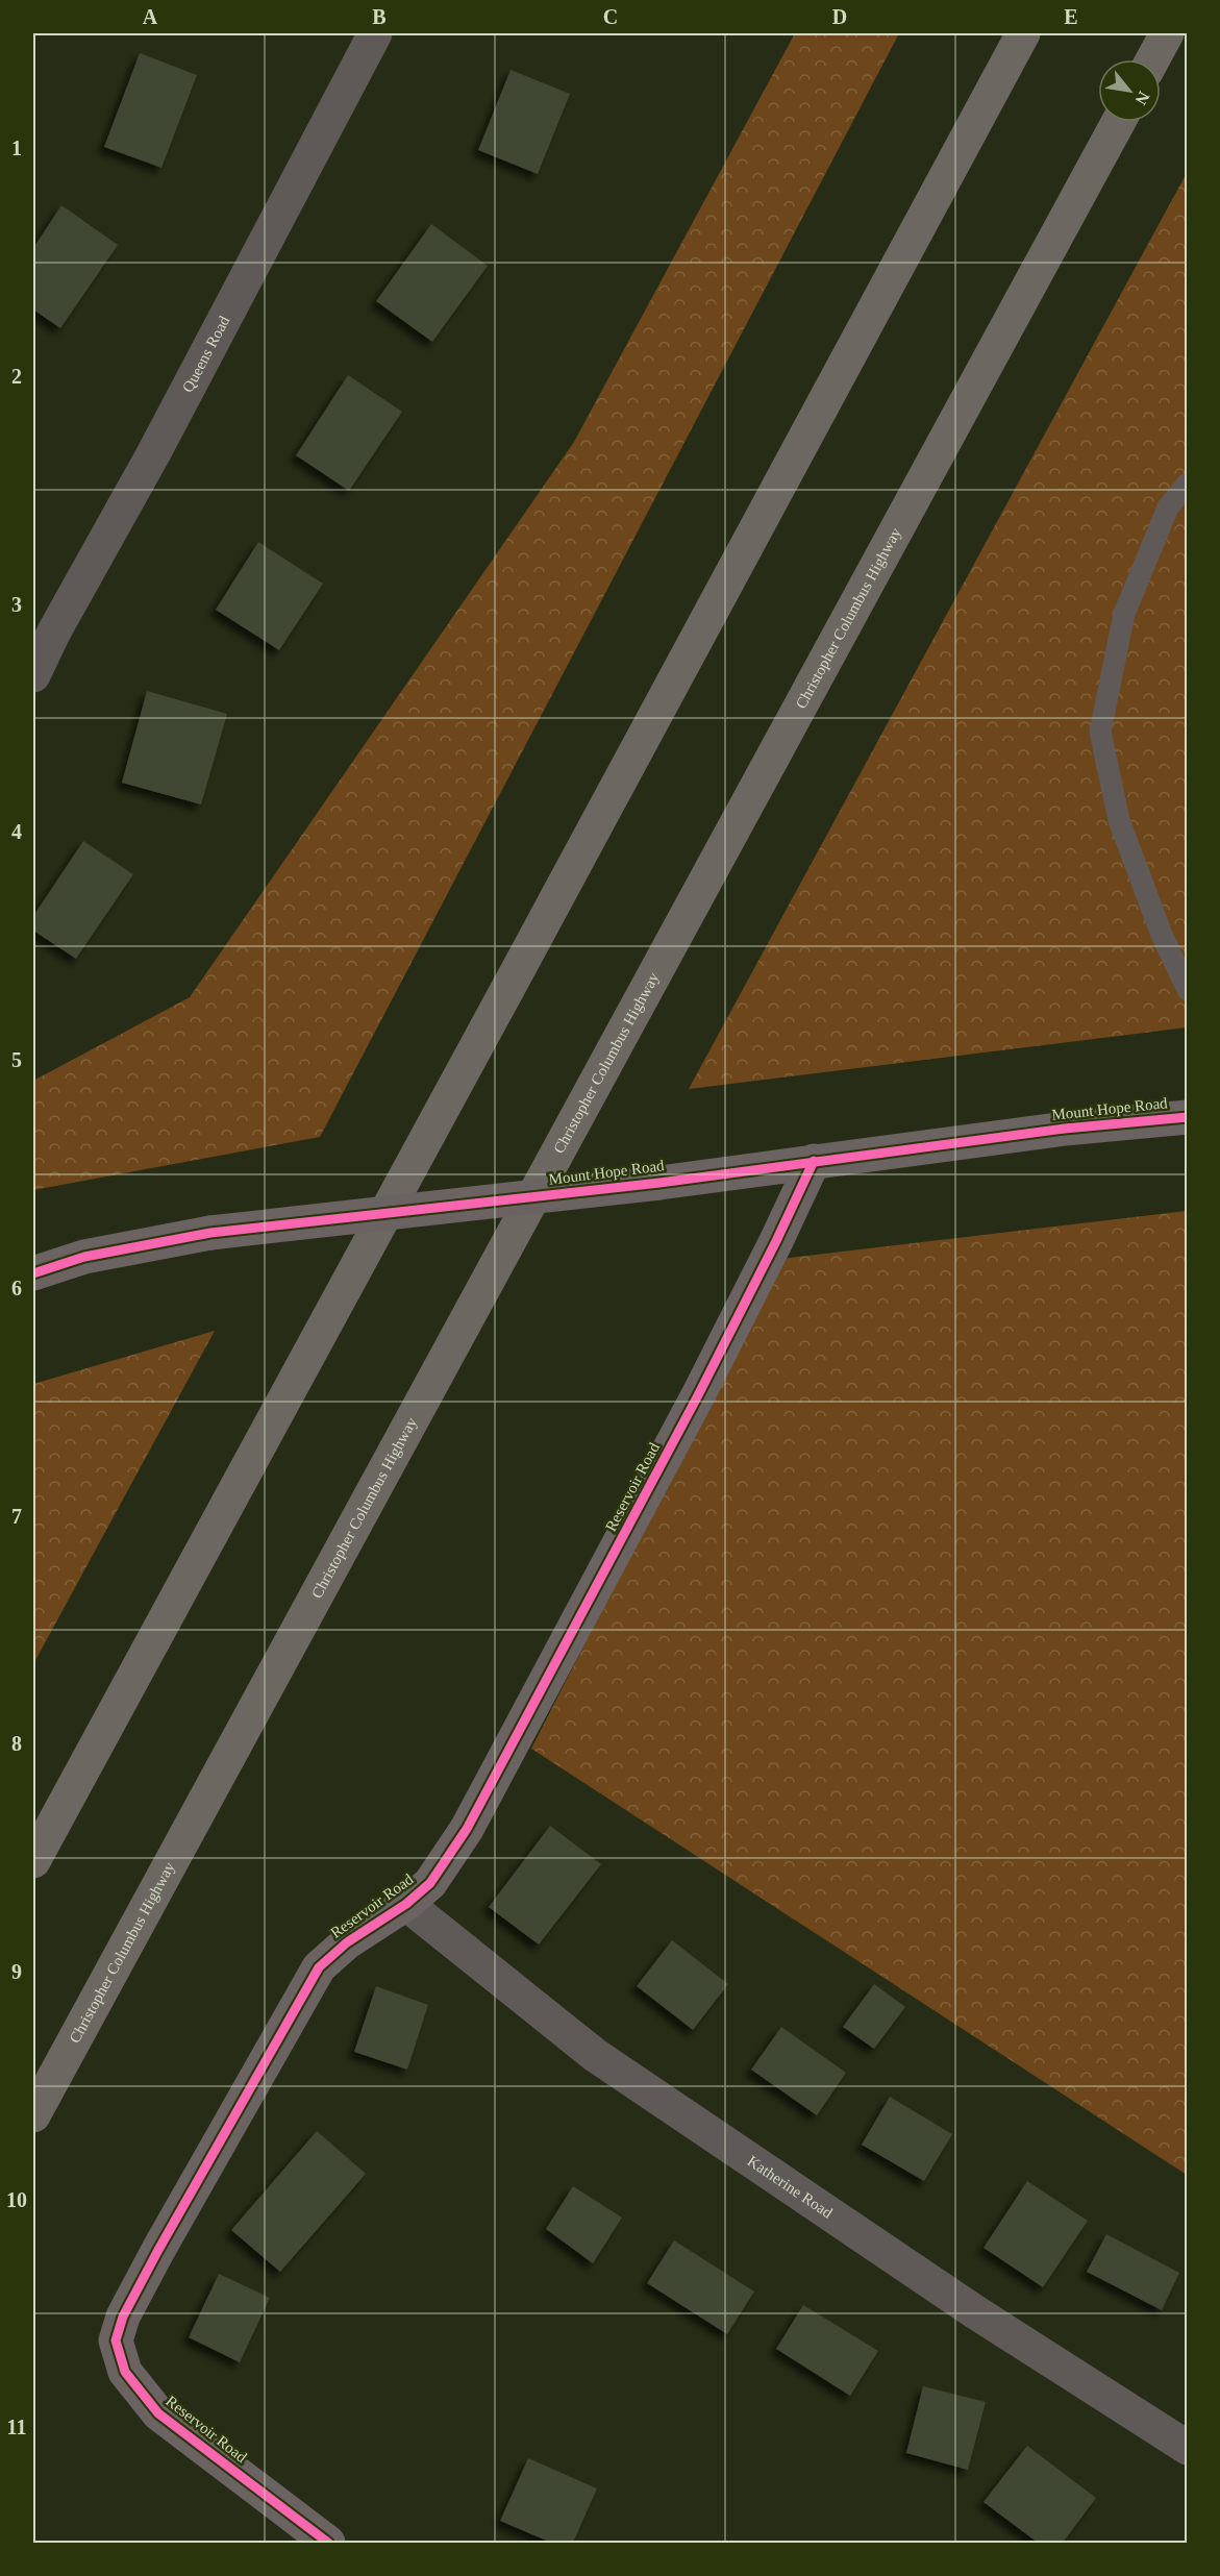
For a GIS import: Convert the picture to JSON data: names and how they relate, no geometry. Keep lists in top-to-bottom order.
{
  "streets": {
    "highway": ["Christopher Columbus Highway"],
    "street": [
      "Queens Road",
      "Mount Hope Road",
      "Reservoir Road",
      "Katherine Road"
    ]
  },
  "crossings": [
    ["Mount Hope Road", "Reservoir Road"],
    ["Reservoir Road", "Katherine Road"]
  ],
  "north": "bottom right",
  "grid": {
    "columns": [
      "A",
      "B",
      "C",
      "D",
      "E"
    ],
    "rows": [
      "1",
      "2",
      "3",
      "4",
      "5",
      "6",
      "7",
      "8",
      "9",
      "10",
      "11"
    ]
  }
}
